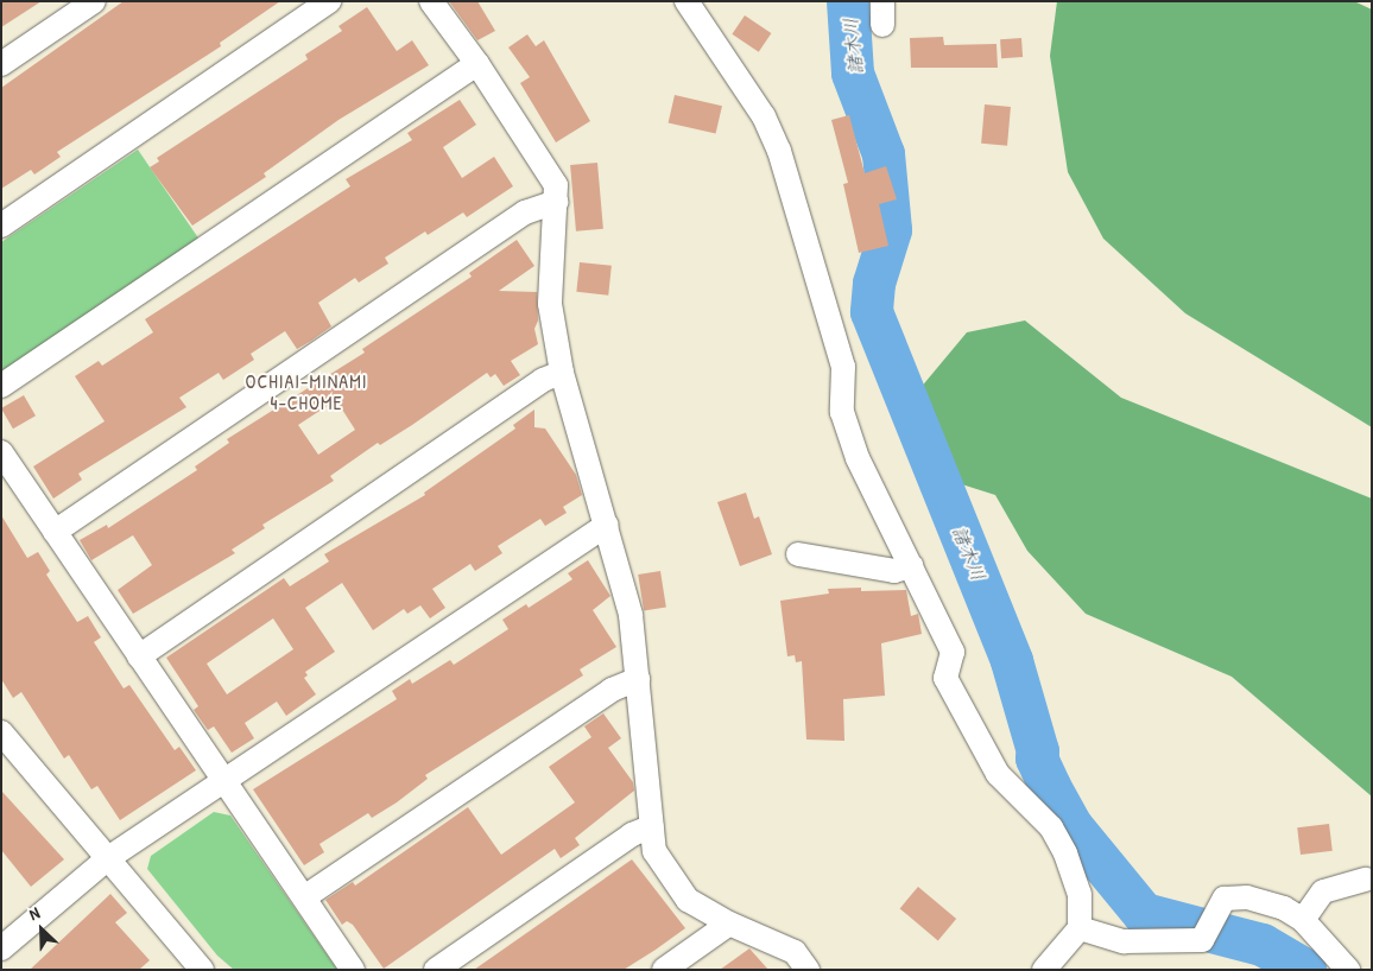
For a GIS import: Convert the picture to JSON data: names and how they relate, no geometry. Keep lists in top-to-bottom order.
{
  "districts": ["OCHIAI-MINAMI 4-CHOME"],
  "water": ["諸木川"],
  "north": "top left"
}
